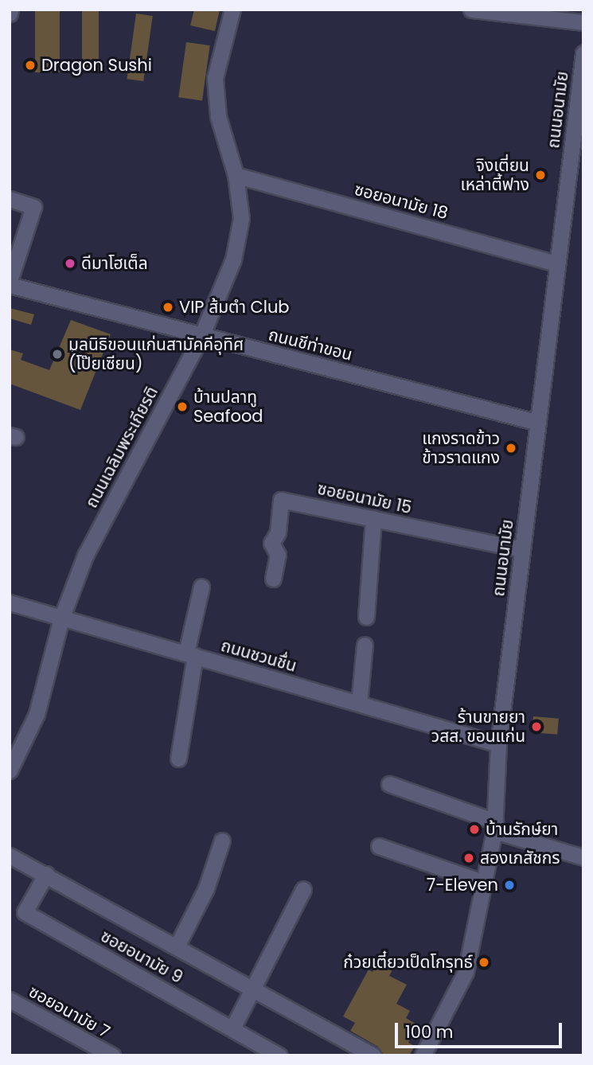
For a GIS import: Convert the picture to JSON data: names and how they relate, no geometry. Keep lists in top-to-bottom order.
{
  "streets": {
    "street": [
      "ถนนอนามัย",
      "ซอยอนามัย 18",
      "ถนนชีท่าขอน",
      "ถนนเฉลิมพระเกียรติ",
      "ซอยอนามัย 15",
      "ถนนชวนชื่น",
      "ซอยอนามัย 9",
      "ซอยอนามัย 7"
    ]
  },
  "crossings": [
    ["ถนนอนามัย", "ซอยอนามัย 18"],
    ["ถนนอนามัย", "ถนนชีท่าขอน"],
    ["ถนนอนามัย", "ซอยอนามัย 15"],
    ["ถนนอนามัย", "ถนนชวนชื่น"],
    ["ซอยอนามัย 18", "ถนนเฉลิมพระเกียรติ"],
    ["ถนนชีท่าขอน", "ถนนเฉลิมพระเกียรติ"],
    ["ถนนเฉลิมพระเกียรติ", "ถนนชวนชื่น"]
  ],
  "places": [
    "Dragon Sushi",
    "จิงเตี่ยน เหล่าตี้ฟาง",
    "ดีมาโฮเต็ล",
    "VIP ส้มตำ Club",
    "มูลนิธิขอนแก่นสามัคคีอุทิศ (โป๊ยเซียน)",
    "บ้านปลาทู Seafood",
    "แกงราดข้าว ข้าวราดแกง",
    "ร้านขายยา วสส. ขอนแก่น",
    "บ้านรักษ์ยา",
    "สองเภสัชกร",
    "7-Eleven",
    "ก๋วยเตี๋ยวเป็ดโกรุทธ์"
  ],
  "scale_bar": "100 m"
}
